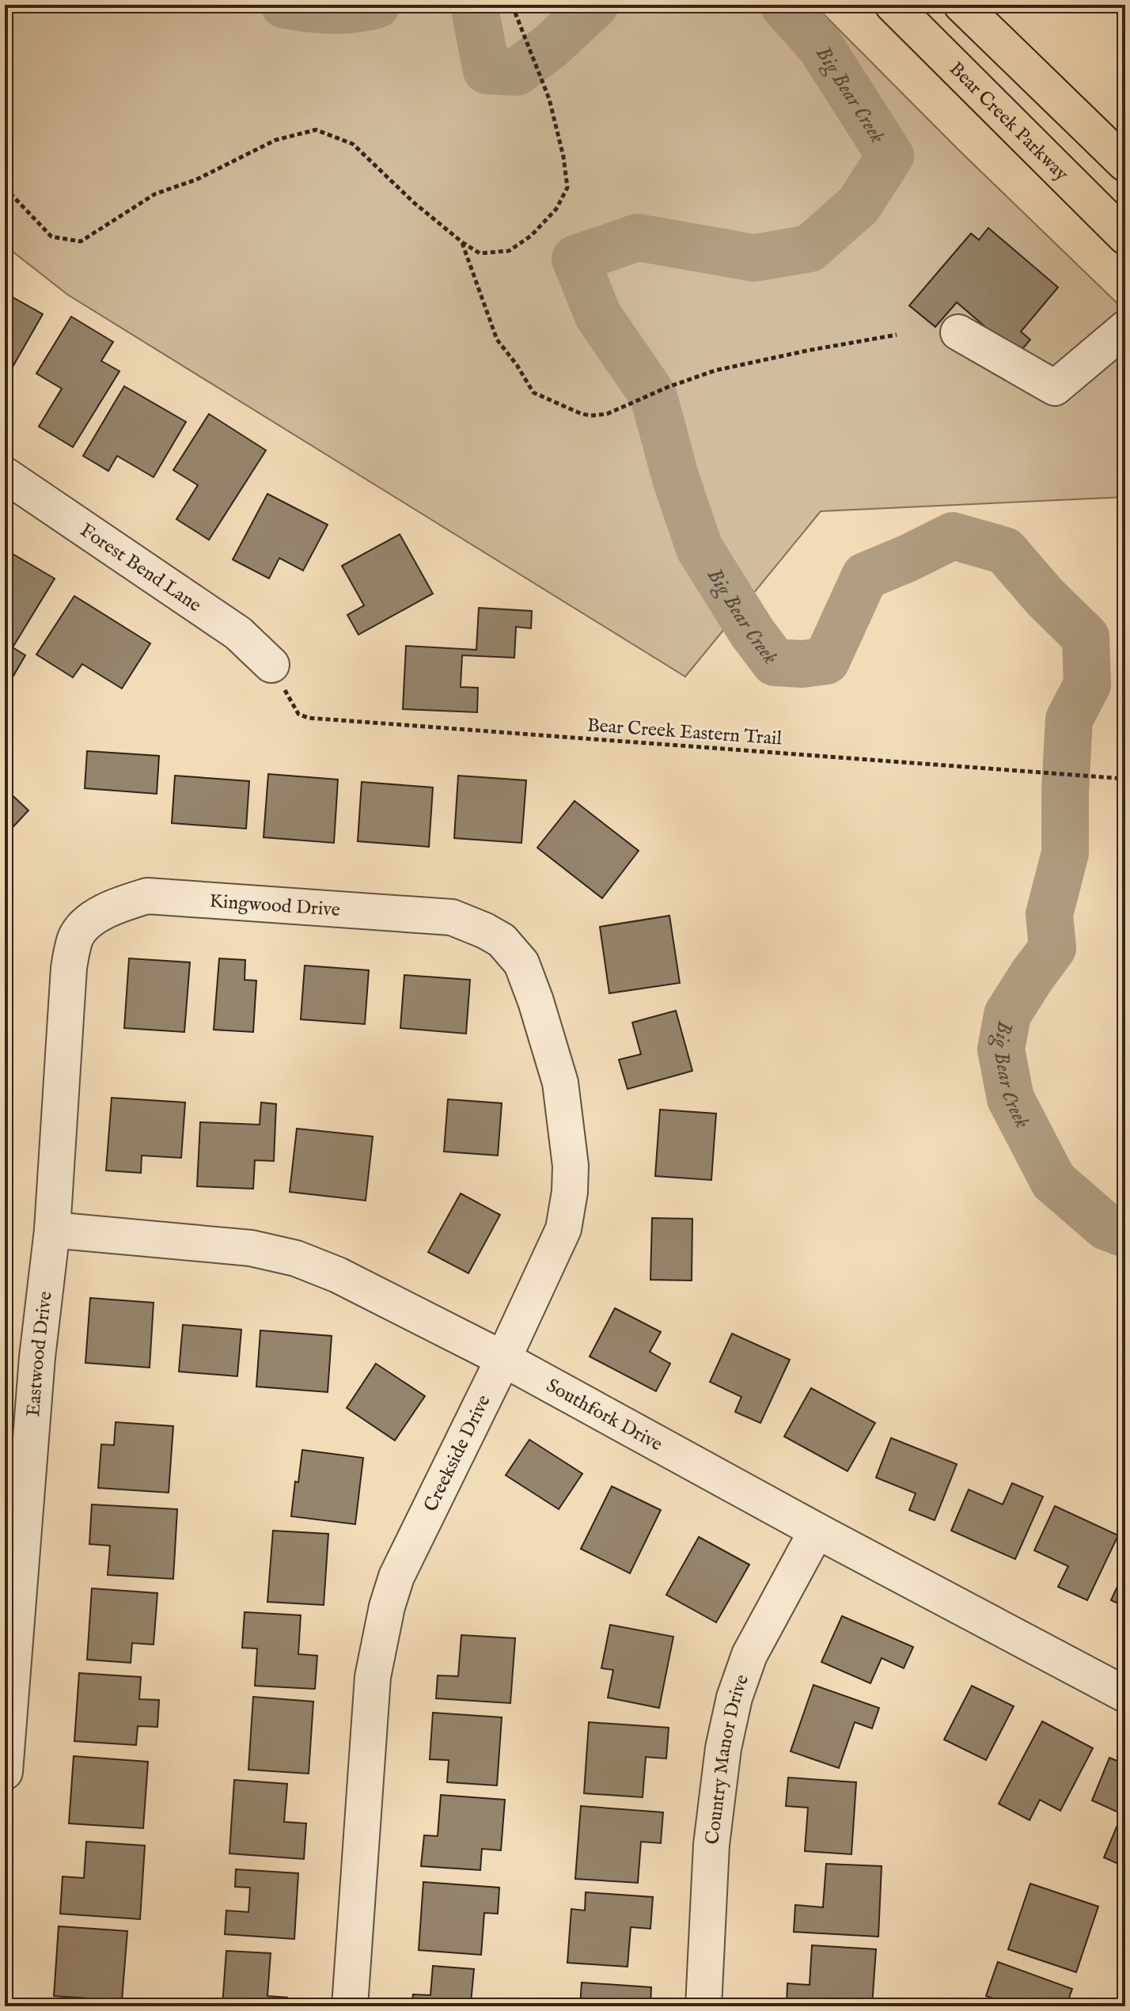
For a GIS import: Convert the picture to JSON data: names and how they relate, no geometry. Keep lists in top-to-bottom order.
{
  "streets": {
    "main road": ["Bear Creek Parkway"],
    "street": [
      "Forest Bend Lane",
      "Kingwood Drive",
      "Eastwood Drive",
      "Southfork Drive",
      "Creekside Drive",
      "Country Manor Drive"
    ],
    "path": ["Bear Creek Eastern Trail"]
  },
  "crossings": [
    ["Forest Bend Lane", "Bear Creek Eastern Trail"],
    ["Kingwood Drive", "Eastwood Drive"],
    ["Kingwood Drive", "Creekside Drive"],
    ["Eastwood Drive", "Southfork Drive"],
    ["Southfork Drive", "Creekside Drive"],
    ["Southfork Drive", "Country Manor Drive"]
  ],
  "water": ["Big Bear Creek"]
}
